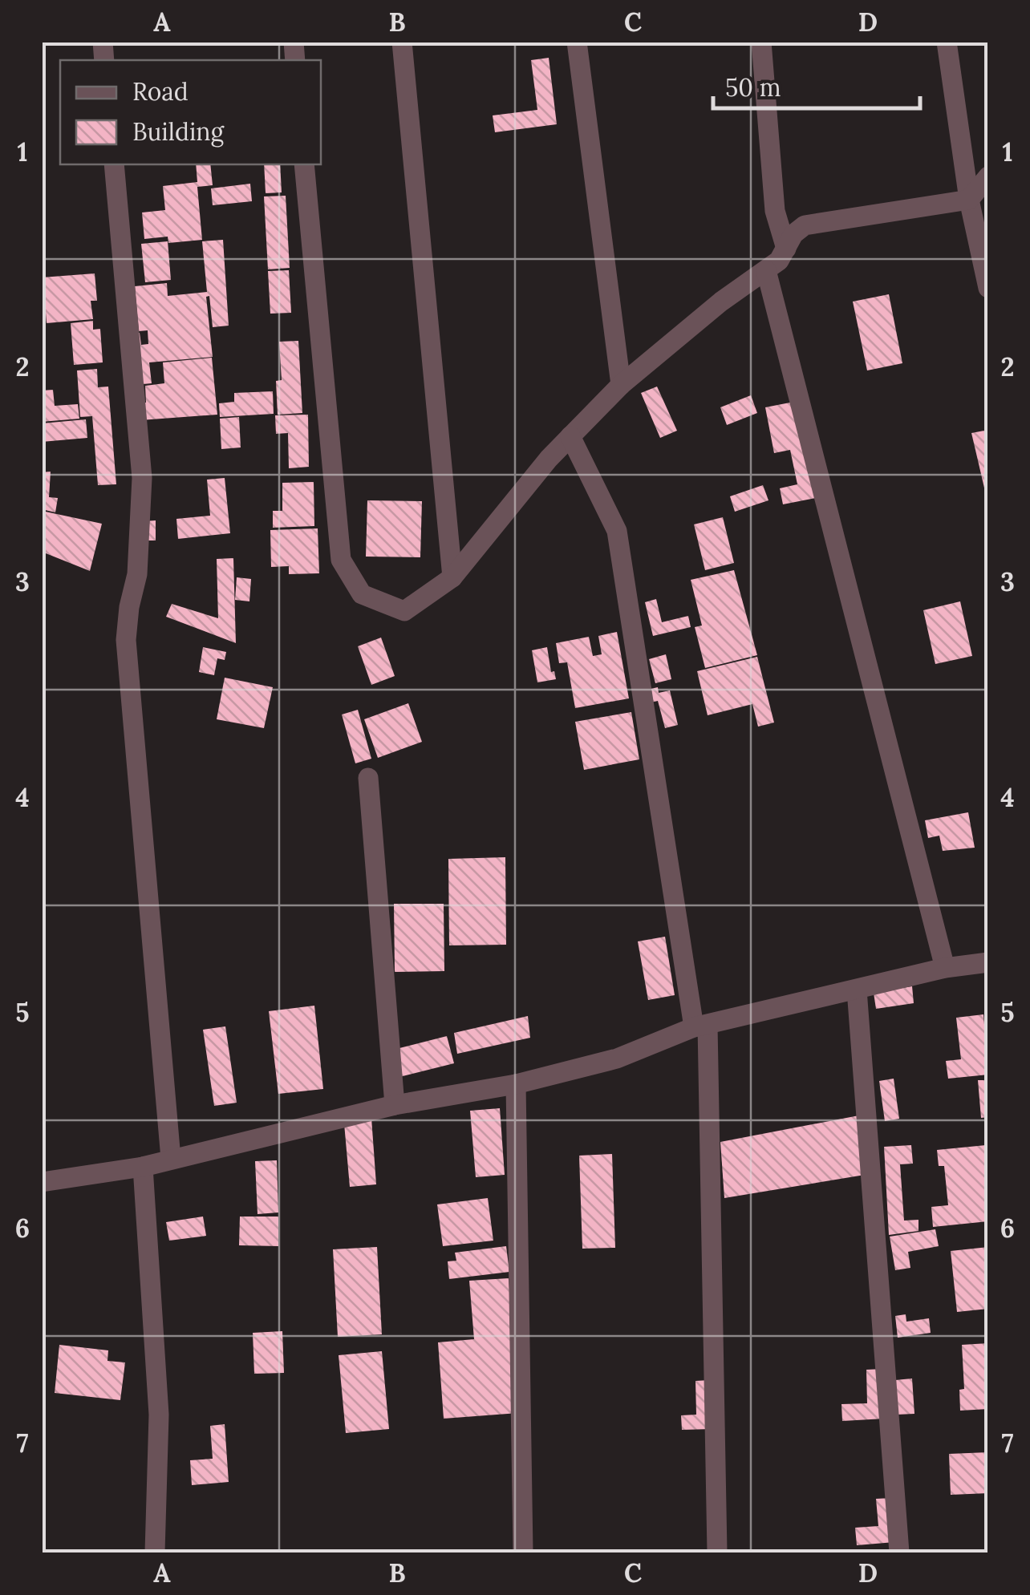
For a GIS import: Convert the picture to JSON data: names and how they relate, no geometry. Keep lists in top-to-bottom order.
{
  "legend": ["Road", "Building"],
  "scale_bar": "50 m",
  "grid": {
    "columns": [
      "A",
      "B",
      "C",
      "D"
    ],
    "rows": [
      "1",
      "2",
      "3",
      "4",
      "5",
      "6",
      "7"
    ]
  }
}
